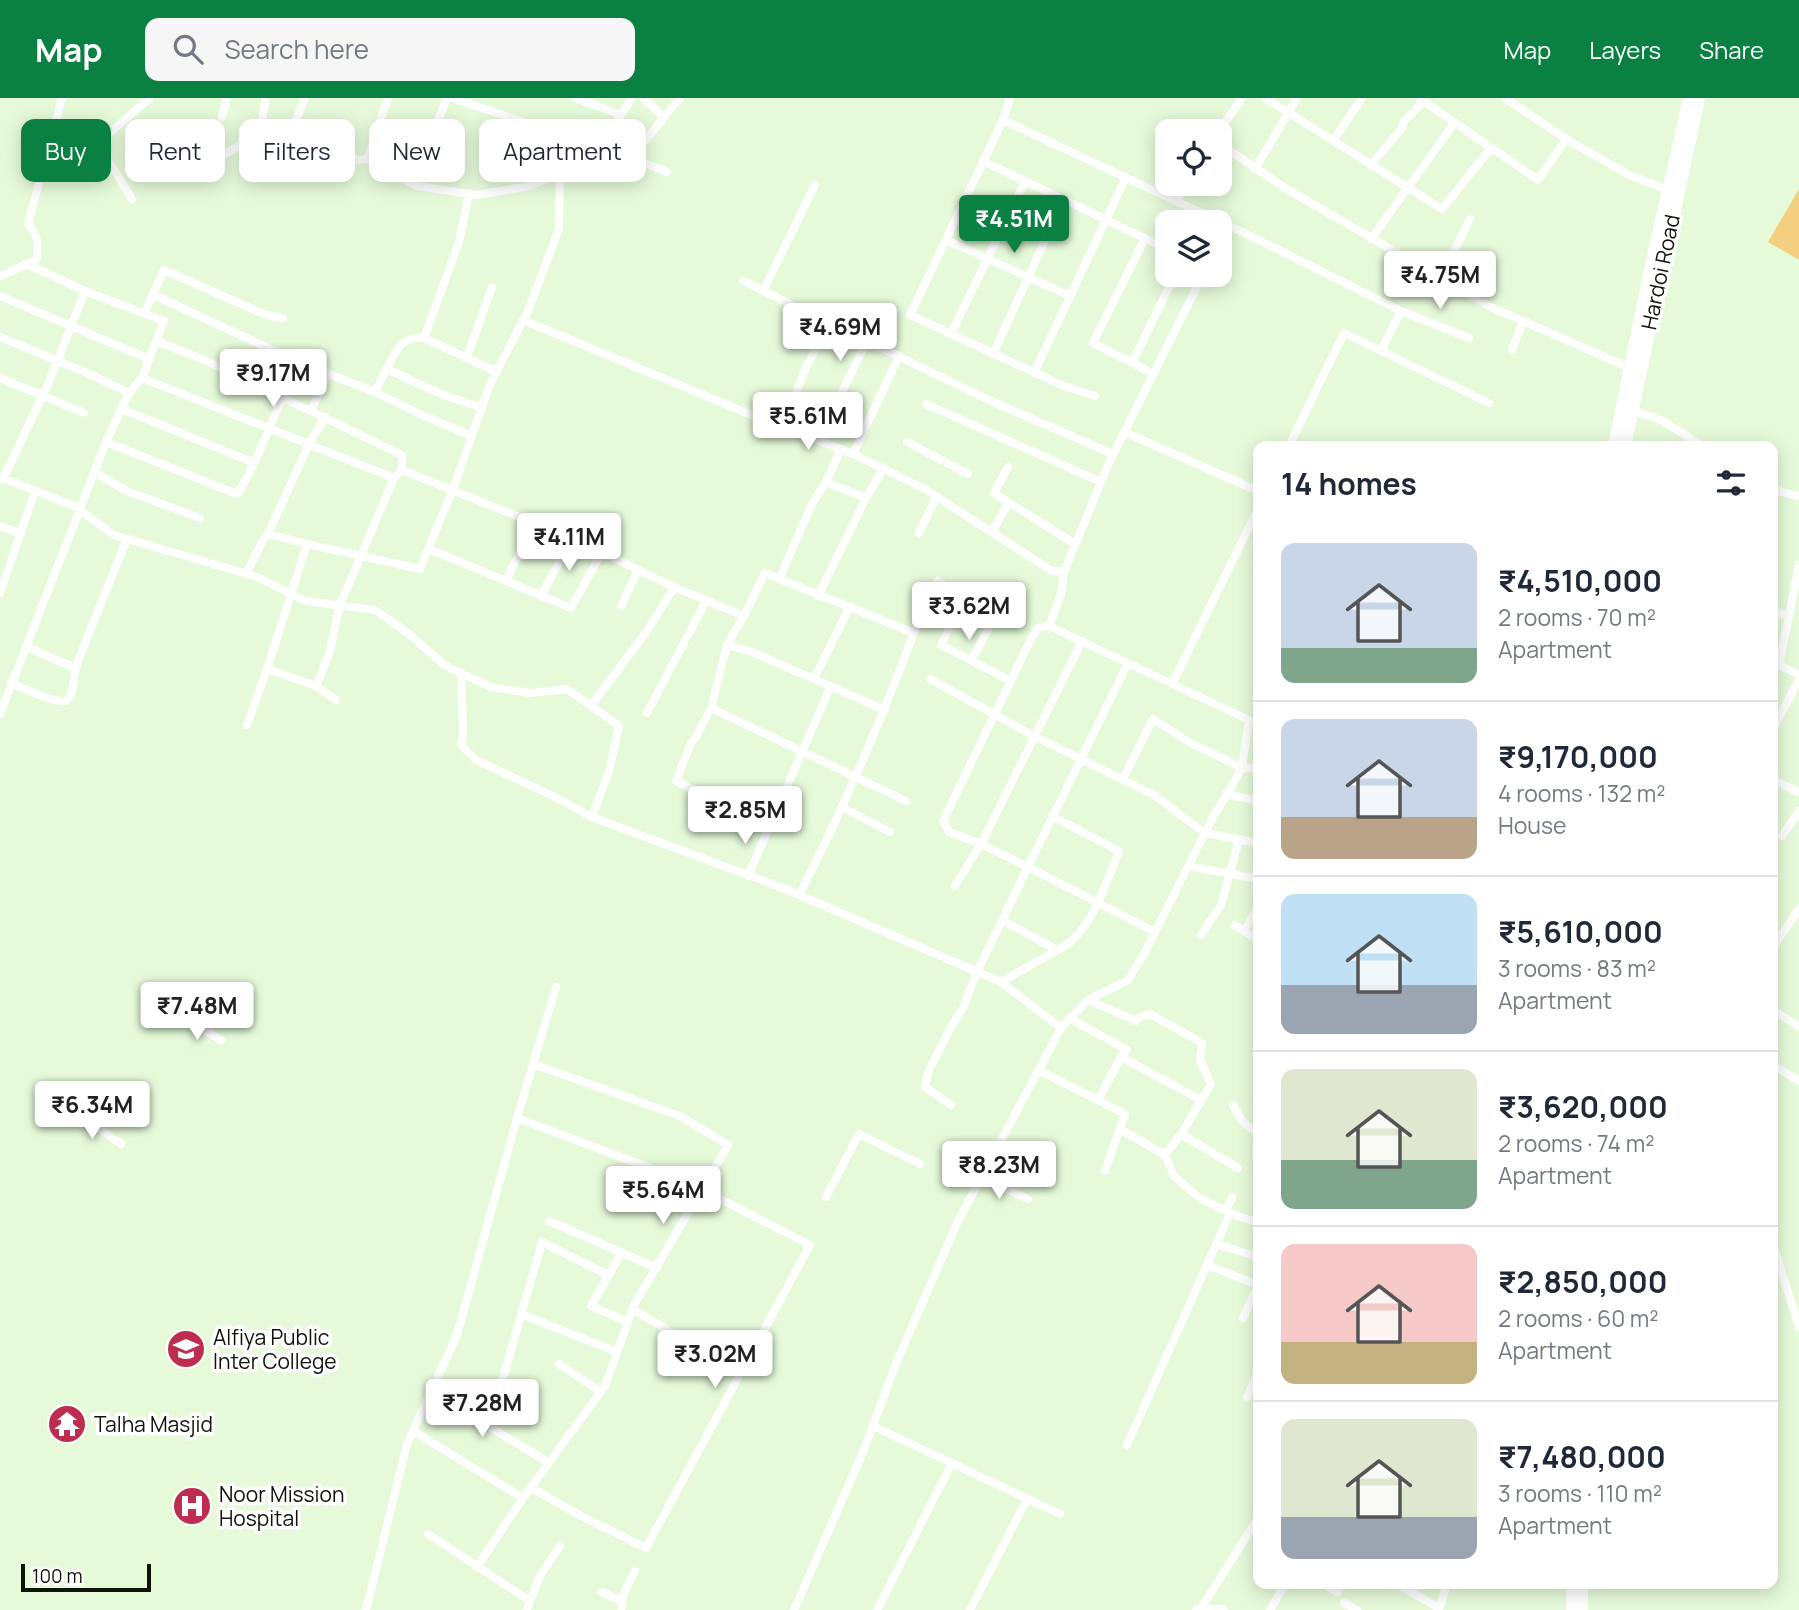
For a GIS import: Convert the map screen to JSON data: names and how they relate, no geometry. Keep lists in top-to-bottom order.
{
  "streets": {
    "main road": ["Hardoi Road"]
  },
  "places": {
    "school or university": ["Alfiya Public Inter College"],
    "temple": ["Talha Masjid"],
    "hospital": ["Noor Mission Hospital"]
  },
  "scale_bar": "100 m",
  "page": {
    "header": "Map",
    "search": "Search here",
    "nav": ["Map", "Layers", "Share"],
    "chip": [
      "Buy",
      "Rent",
      "Filters",
      "New",
      "Apartment"
    ],
    "price": [
      "₹4.51M",
      "₹4.75M",
      "₹4.69M",
      "₹9.17M",
      "₹5.61M",
      "₹4.11M",
      "₹3.62M",
      "₹2.85M",
      "₹7.48M",
      "₹6.34M",
      "₹8.23M",
      "₹5.64M",
      "₹3.02M",
      "₹7.28M"
    ],
    "heading": "14 homes",
    "list": [
      {
        "name": "₹4,510,000",
        "note": "2 rooms · 70 m² · Apartment"
      },
      {
        "name": "₹9,170,000",
        "note": "4 rooms · 132 m² · House"
      },
      {
        "name": "₹5,610,000",
        "note": "3 rooms · 83 m² · Apartment"
      },
      {
        "name": "₹3,620,000",
        "note": "2 rooms · 74 m² · Apartment"
      },
      {
        "name": "₹2,850,000",
        "note": "2 rooms · 60 m² · Apartment"
      },
      {
        "name": "₹7,480,000",
        "note": "3 rooms · 110 m² · Apartment"
      }
    ],
    "scale": "100 m"
  }
}
